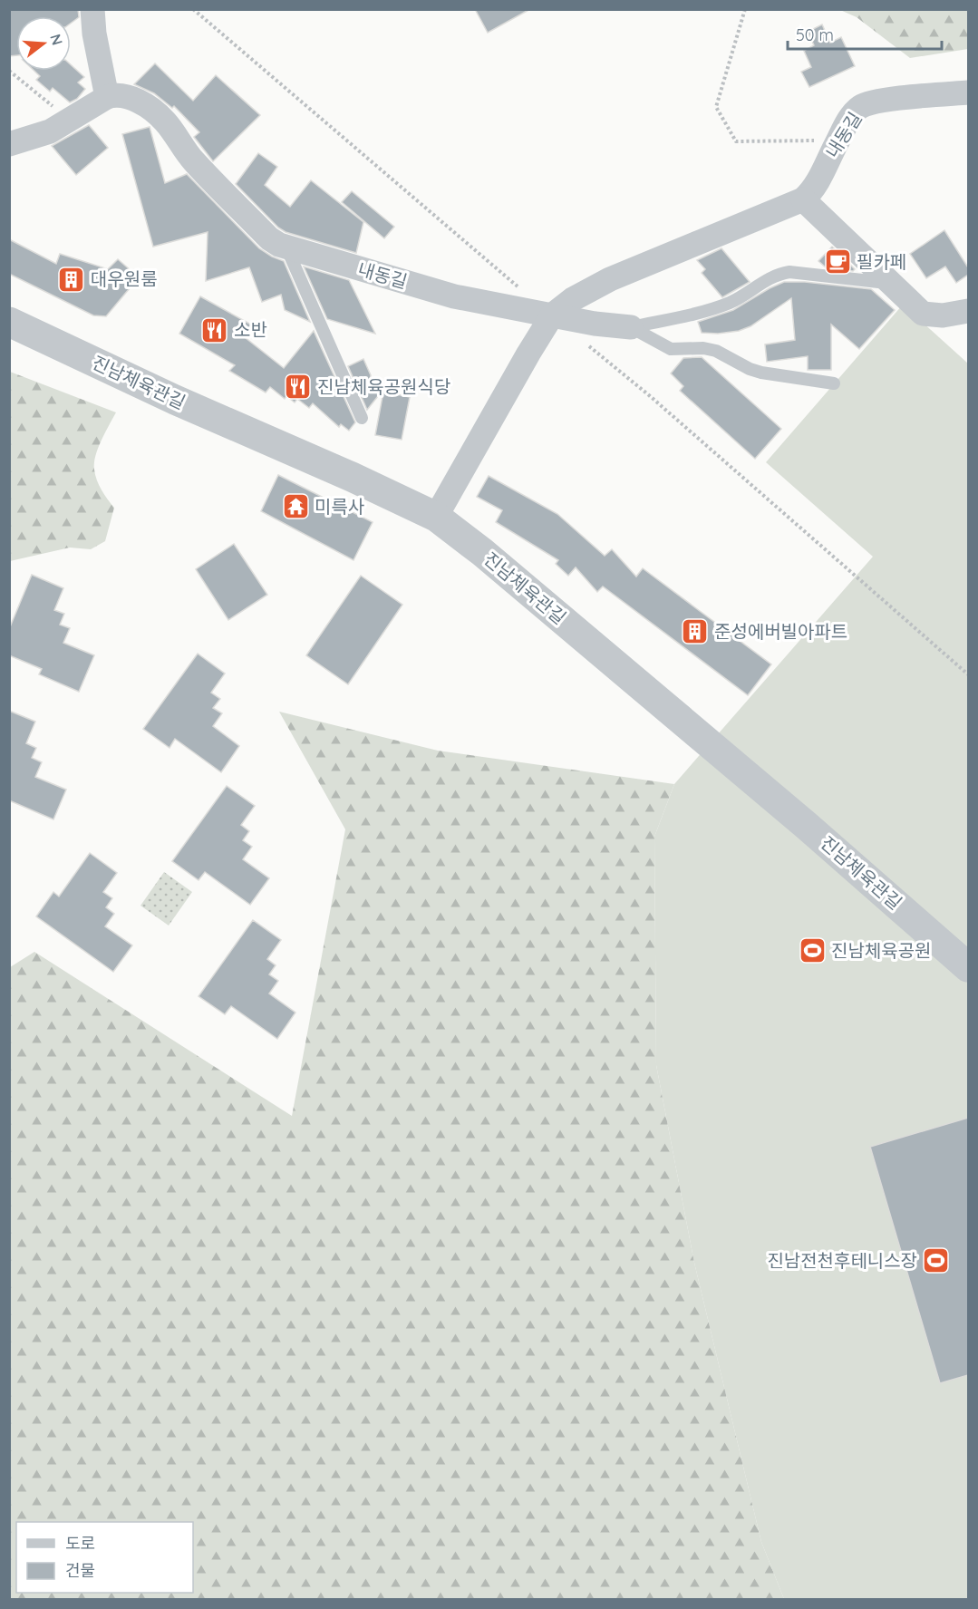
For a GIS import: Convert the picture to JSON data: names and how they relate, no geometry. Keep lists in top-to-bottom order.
{
  "streets": {
    "street": ["내동길", "진남체육관길"]
  },
  "places": {
    "cafe": ["필카페"],
    "building": ["대우원룸", "준성에버빌아파트"],
    "restaurant": ["소반", "진남체육공원식당"],
    "temple": ["미륵사"],
    "sports": ["진남체육공원", "진남전천후테니스장"]
  },
  "legend": ["도로", "건물"],
  "scale_bar": "50 m",
  "north": "right"
}
